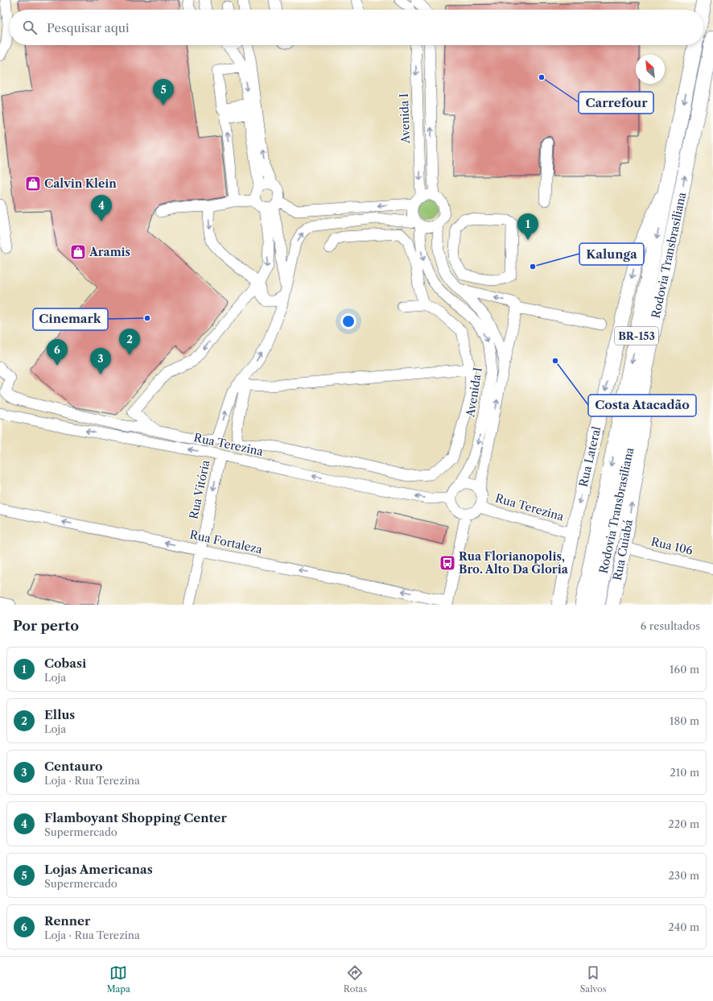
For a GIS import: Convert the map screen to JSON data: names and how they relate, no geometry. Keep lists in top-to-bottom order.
{
  "streets": {
    "highway": ["Rodovia Transbrasiliana", "BR-153"],
    "main road": ["Rua Lateral", "Rua Cuiabá"],
    "street": [
      "Avenida I",
      "Rua Terezina",
      "Rua Vitória",
      "Rua Fortaleza",
      "Rua 106"
    ]
  },
  "crossings": [
    ["Avenida I", "Rua Terezina"],
    ["Rodovia Transbrasiliana", "Rua Lateral"],
    ["Rodovia Transbrasiliana", "Rua Cuiabá"],
    ["Rua Terezina", "Rua Lateral"],
    ["Rua Terezina", "Rua Vitória"],
    ["Rua Vitória", "Rua Fortaleza"],
    ["Rua 106", "Rua Cuiabá"]
  ],
  "one_way": [
    "Rua Terezina",
    "Rua Lateral",
    "Rua Vitória",
    "Rua Fortaleza",
    "Rua Cuiabá"
  ],
  "places": {
    "other": [
      "Carrefour",
      "Kalunga",
      "Cinemark",
      "Costa Atacadão"
    ],
    "shop": ["Calvin Klein", "Aramis"],
    "bus stop": ["Rua Florianopolis, Bro. Alto Da Gloria"]
  },
  "north": "top left",
  "page": {
    "search": "Pesquisar aqui",
    "pins": [
      "5",
      "4",
      "1",
      "2",
      "6",
      "3"
    ],
    "heading": ["Por perto", "6 resultados"],
    "list": [
      {
        "mark": "1",
        "name": "Cobasi",
        "note": "Loja",
        "value": "160 m"
      },
      {
        "mark": "2",
        "name": "Ellus",
        "note": "Loja",
        "value": "180 m"
      },
      {
        "mark": "3",
        "name": "Centauro",
        "note": "Loja · Rua Terezina",
        "value": "210 m"
      },
      {
        "mark": "4",
        "name": "Flamboyant Shopping Center",
        "note": "Supermercado",
        "value": "220 m"
      },
      {
        "mark": "5",
        "name": "Lojas Americanas",
        "note": "Supermercado",
        "value": "230 m"
      },
      {
        "mark": "6",
        "name": "Renner",
        "note": "Loja · Rua Terezina",
        "value": "240 m"
      }
    ],
    "nav": ["Mapa", "Rotas", "Salvos"]
  }
}
